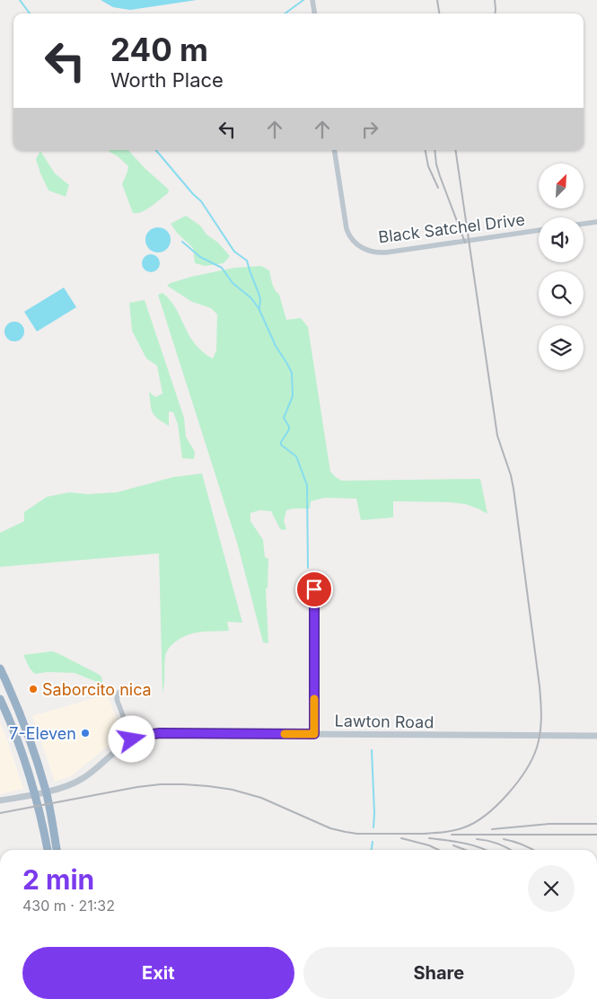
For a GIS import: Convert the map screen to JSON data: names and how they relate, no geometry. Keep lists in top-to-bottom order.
{
  "streets": {
    "street": ["Black Satchel Drive", "Lawton Road"]
  },
  "places": ["Saborcito nica", "7-Eleven"],
  "north": "top right",
  "page": {
    "turn": ["240 m", "Worth Place"],
    "heading": ["2 min", "430 m · 21:32"],
    "buttons": ["Exit", "Share"]
  }
}
